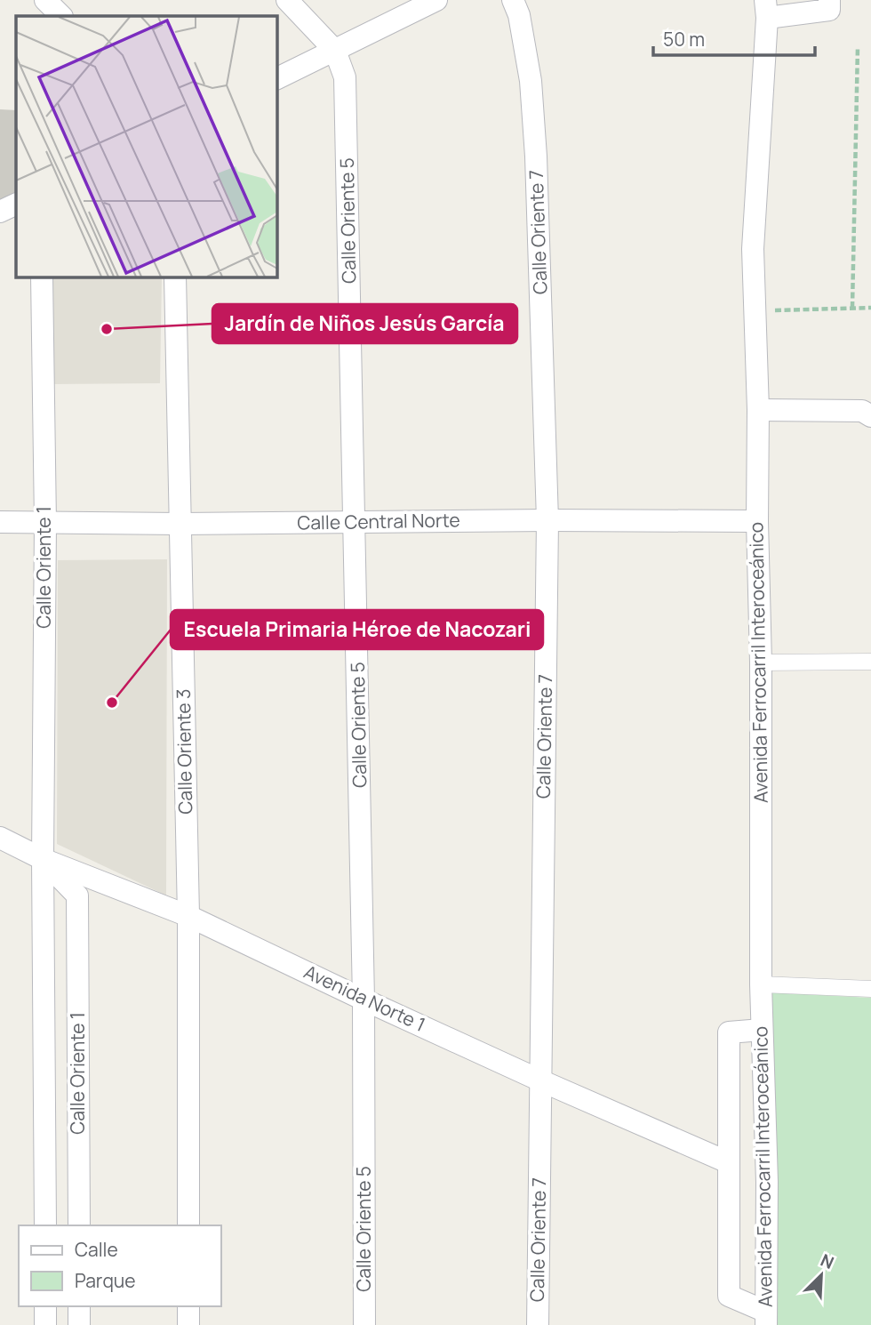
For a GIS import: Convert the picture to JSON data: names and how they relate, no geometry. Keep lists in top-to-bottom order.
{
  "streets": {
    "street": [
      "Calle Oriente 5",
      "Calle Oriente 7",
      "Calle Central Norte",
      "Calle Oriente 1",
      "Avenida Ferrocarril Interoceánico",
      "Calle Oriente 3",
      "Avenida Norte 1"
    ]
  },
  "crossings": [
    ["Calle Oriente 5", "Calle Central Norte"],
    ["Calle Oriente 5", "Avenida Norte 1"],
    ["Calle Oriente 7", "Calle Central Norte"],
    ["Calle Oriente 7", "Avenida Norte 1"],
    ["Calle Central Norte", "Calle Oriente 1"],
    ["Calle Central Norte", "Avenida Ferrocarril Interoceánico"],
    ["Calle Central Norte", "Calle Oriente 3"],
    ["Calle Oriente 1", "Avenida Norte 1"],
    ["Calle Oriente 3", "Avenida Norte 1"]
  ],
  "places": ["Jardín de Niños Jesús García", "Escuela Primaria Héroe de Nacozari"],
  "legend": ["Calle", "Parque"],
  "scale_bar": "50 m",
  "north": "top right"
}
